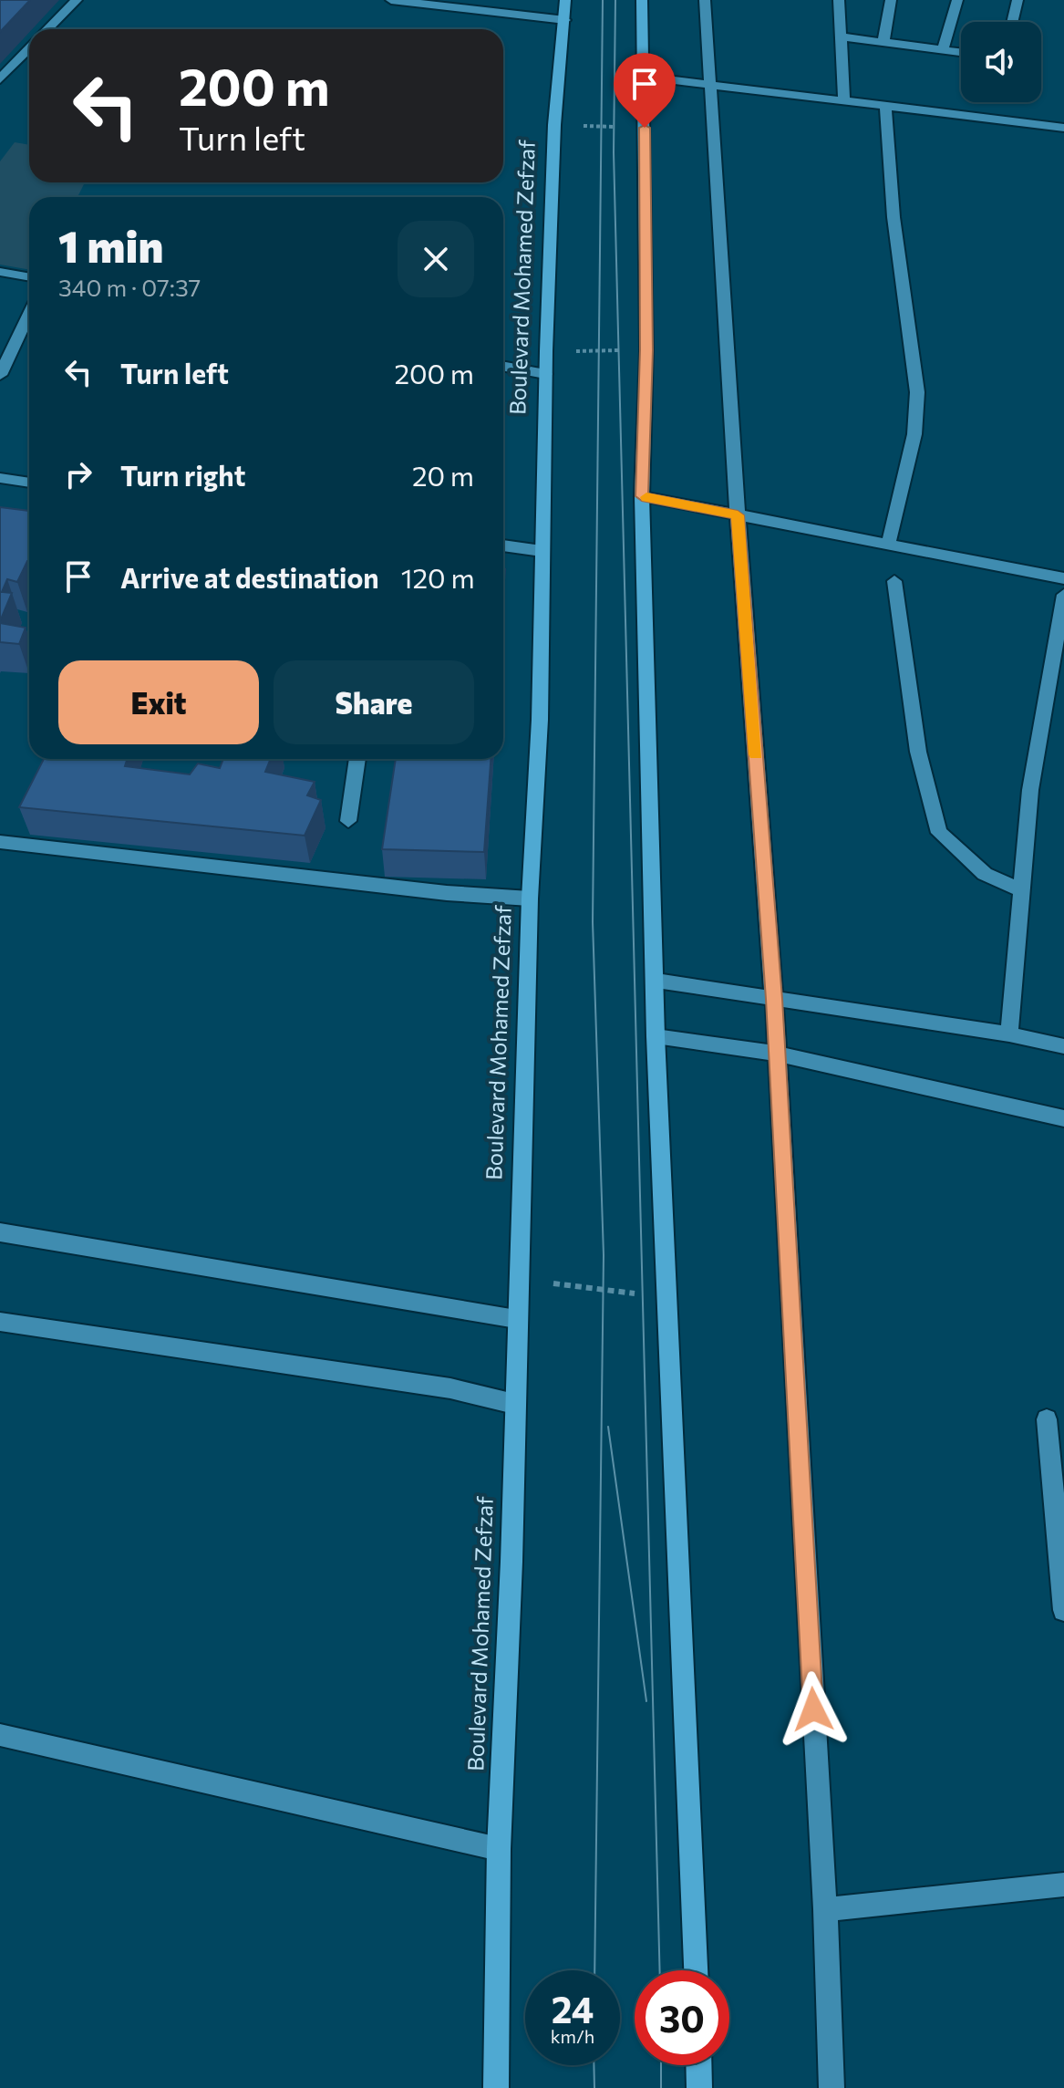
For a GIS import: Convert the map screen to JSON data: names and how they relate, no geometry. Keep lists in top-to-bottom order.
{
  "streets": {
    "main road": ["Boulevard Mohamed Zefzaf"]
  },
  "page": {
    "turn": ["200 m", "Turn left"],
    "heading": ["1 min", "340 m · 07:37"],
    "list": [
      {
        "name": "Turn left",
        "value": "200 m"
      },
      {
        "name": "Turn right",
        "value": "20 m"
      },
      {
        "name": "Arrive at destination",
        "value": "120 m"
      }
    ],
    "buttons": ["Exit", "Share"],
    "speed": "24 km/h",
    "limit": "30"
  }
}
